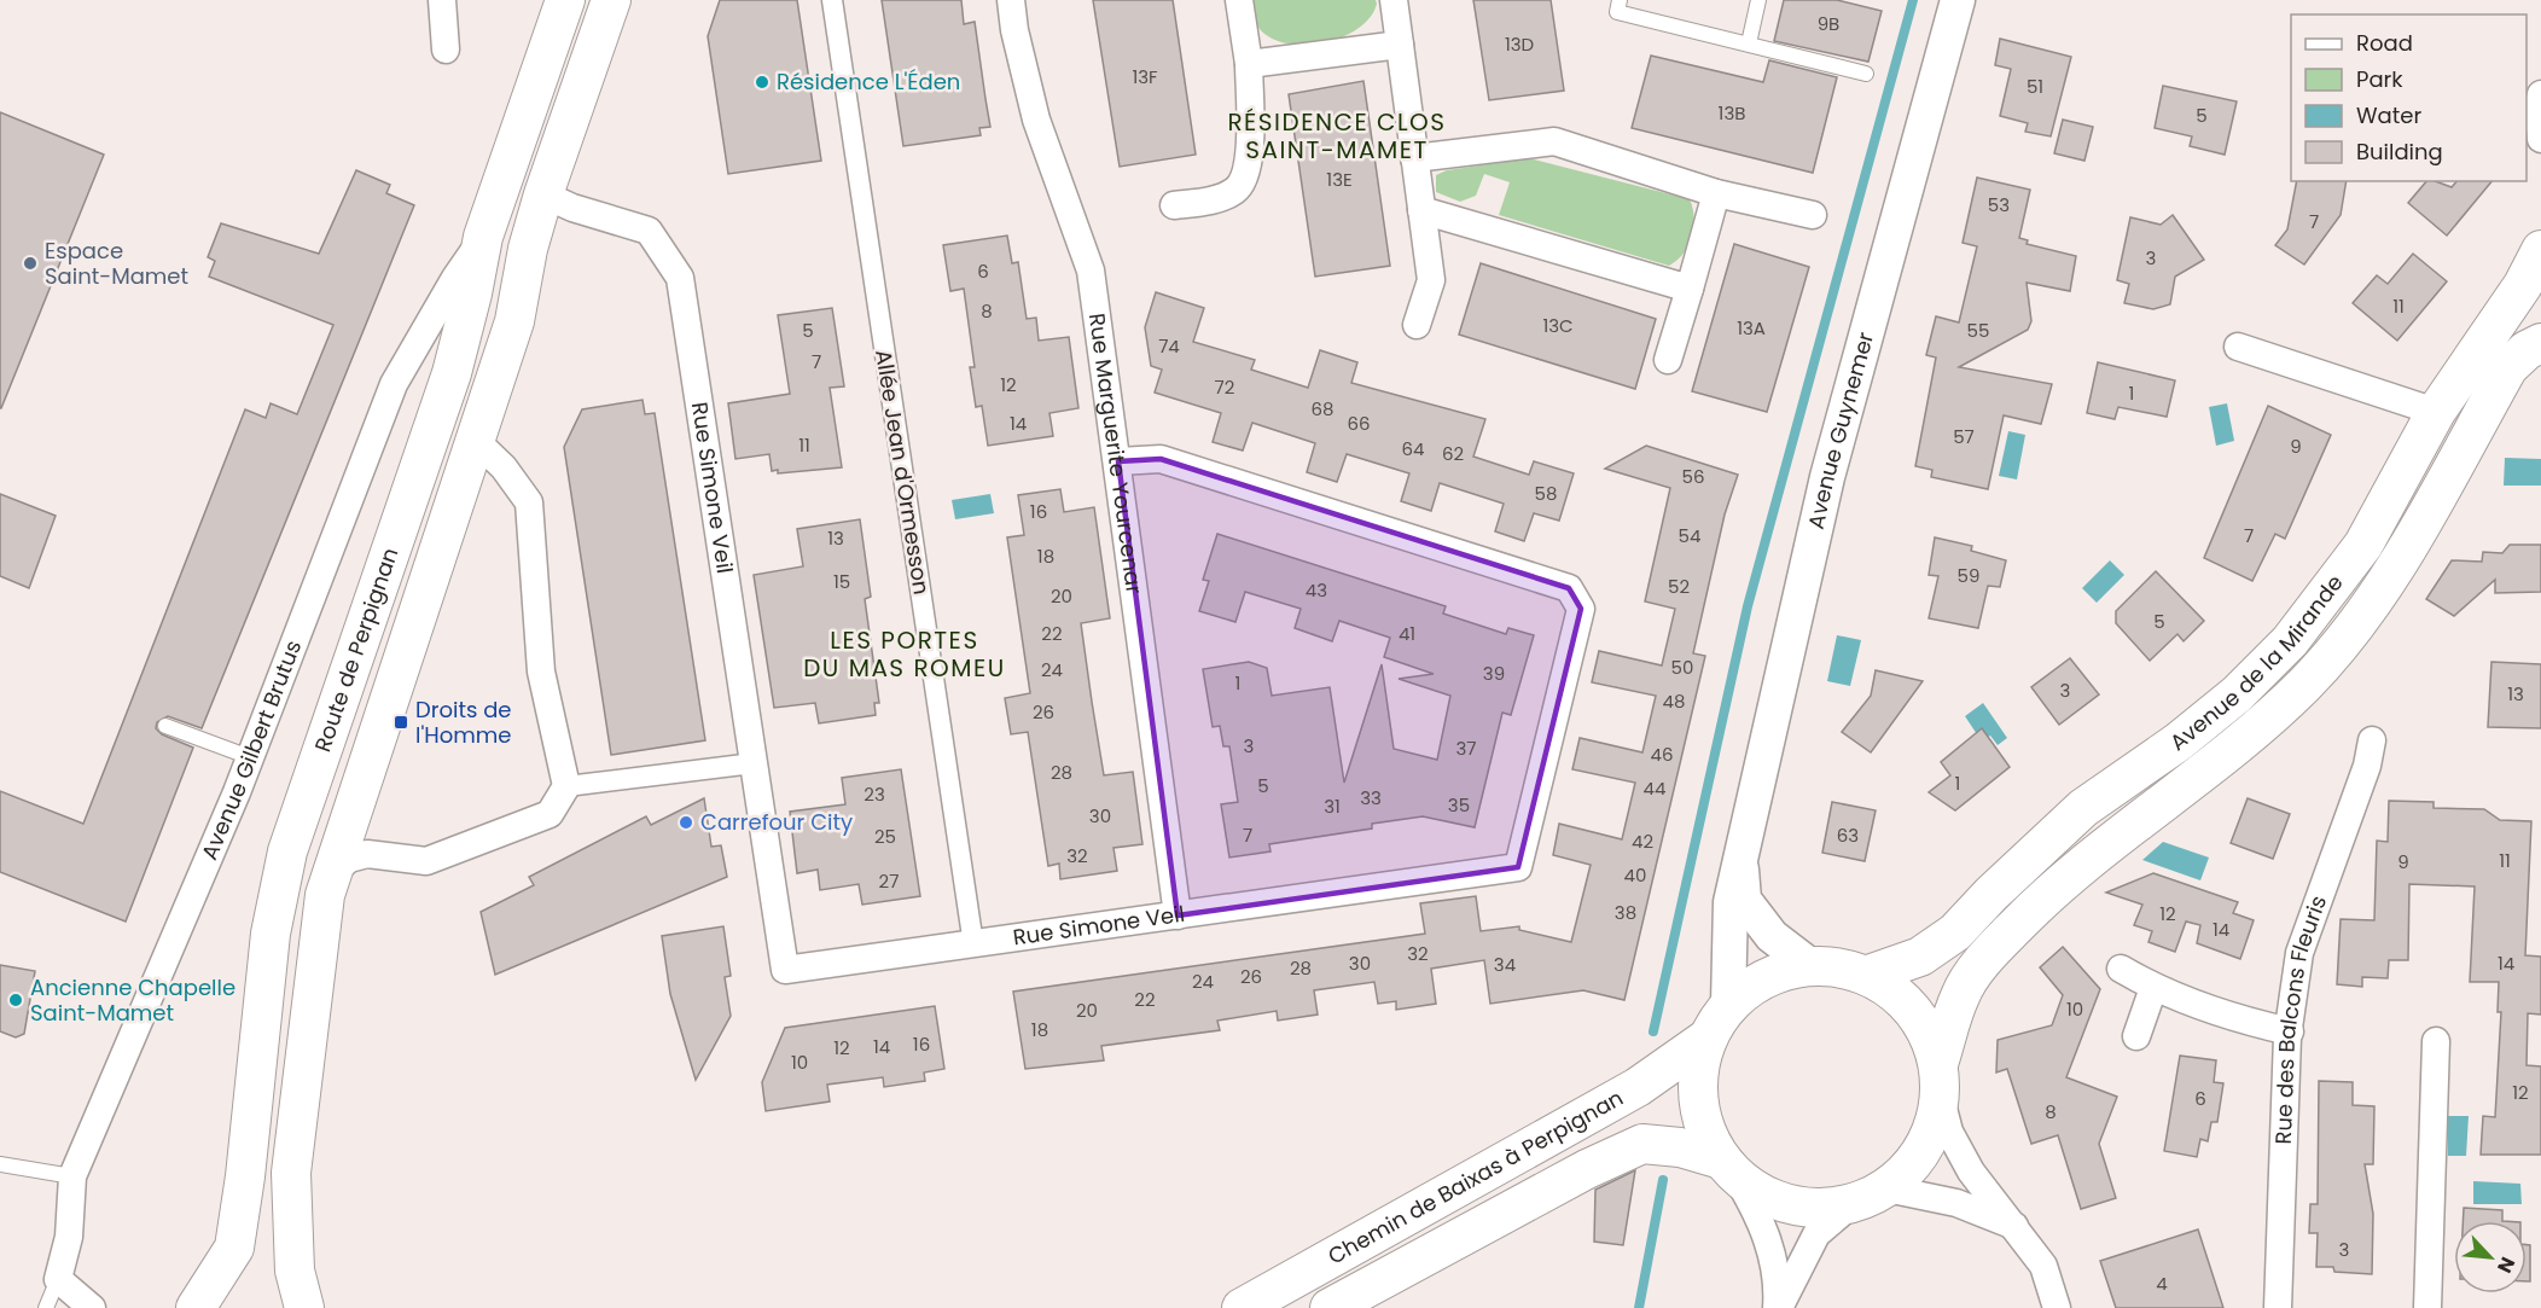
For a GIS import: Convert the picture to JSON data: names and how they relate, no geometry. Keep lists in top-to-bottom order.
{
  "streets": {
    "main road": ["Route de Perpignan", "Avenue de la Mirande", "Chemin de Baixas à Perpignan"],
    "street": [
      "Avenue Guynemer",
      "Rue Marguerite Yourcenar",
      "Allée Jean d'Ormesson",
      "Rue Simone Veil",
      "Avenue Gilbert Brutus",
      "Rue des Balcons Fleuris"
    ]
  },
  "crossings": [
    ["Avenue Guynemer", "Avenue de la Mirande"],
    ["Avenue Guynemer", "Chemin de Baixas à Perpignan"],
    ["Rue Marguerite Yourcenar", "Rue Simone Veil"],
    ["Allée Jean d'Ormesson", "Rue Simone Veil"],
    ["Rue Simone Veil", "Route de Perpignan"],
    ["Route de Perpignan", "Avenue Gilbert Brutus"],
    ["Avenue de la Mirande", "Chemin de Baixas à Perpignan"]
  ],
  "districts": ["RÉSIDENCE CLOS SAINT-MAMET", "LES PORTES DU MAS ROMEU"],
  "places": {
    "other": [
      "Résidence L'Éden",
      "Espace Saint-Mamet",
      "Carrefour City",
      "Ancienne Chapelle Saint-Mamet"
    ],
    "transit": ["Droits de l'Homme"]
  },
  "house_numbers": [
    "9B",
    "13D",
    "13F",
    "51",
    "13B",
    "5",
    "13E",
    "53",
    "7",
    "3",
    "6",
    "11",
    "8",
    "13C",
    "13A",
    "5",
    "55",
    "74",
    "7",
    "12",
    "72",
    "1",
    "68",
    "14",
    "66",
    "57",
    "11",
    "9",
    "64",
    "62",
    "56",
    "58",
    "16",
    "54",
    "7",
    "13",
    "18",
    "59",
    "15",
    "52",
    "43",
    "20",
    "5",
    "22",
    "41",
    "50",
    "24",
    "39",
    "1",
    "3",
    "13",
    "48",
    "26",
    "3",
    "37",
    "46",
    "28",
    "1",
    "5",
    "44",
    "23",
    "33",
    "35",
    "31",
    "30",
    "7",
    "63",
    "25",
    "42",
    "32",
    "11",
    "9",
    "40",
    "27",
    "38",
    "12",
    "14",
    "32",
    "30",
    "14",
    "34",
    "28",
    "26",
    "24",
    "22",
    "10",
    "20",
    "18",
    "16",
    "14",
    "12",
    "10",
    "12",
    "6",
    "8",
    "3",
    "4"
  ],
  "legend": [
    "Road",
    "Park",
    "Water",
    "Building"
  ],
  "north": "bottom right"
}
